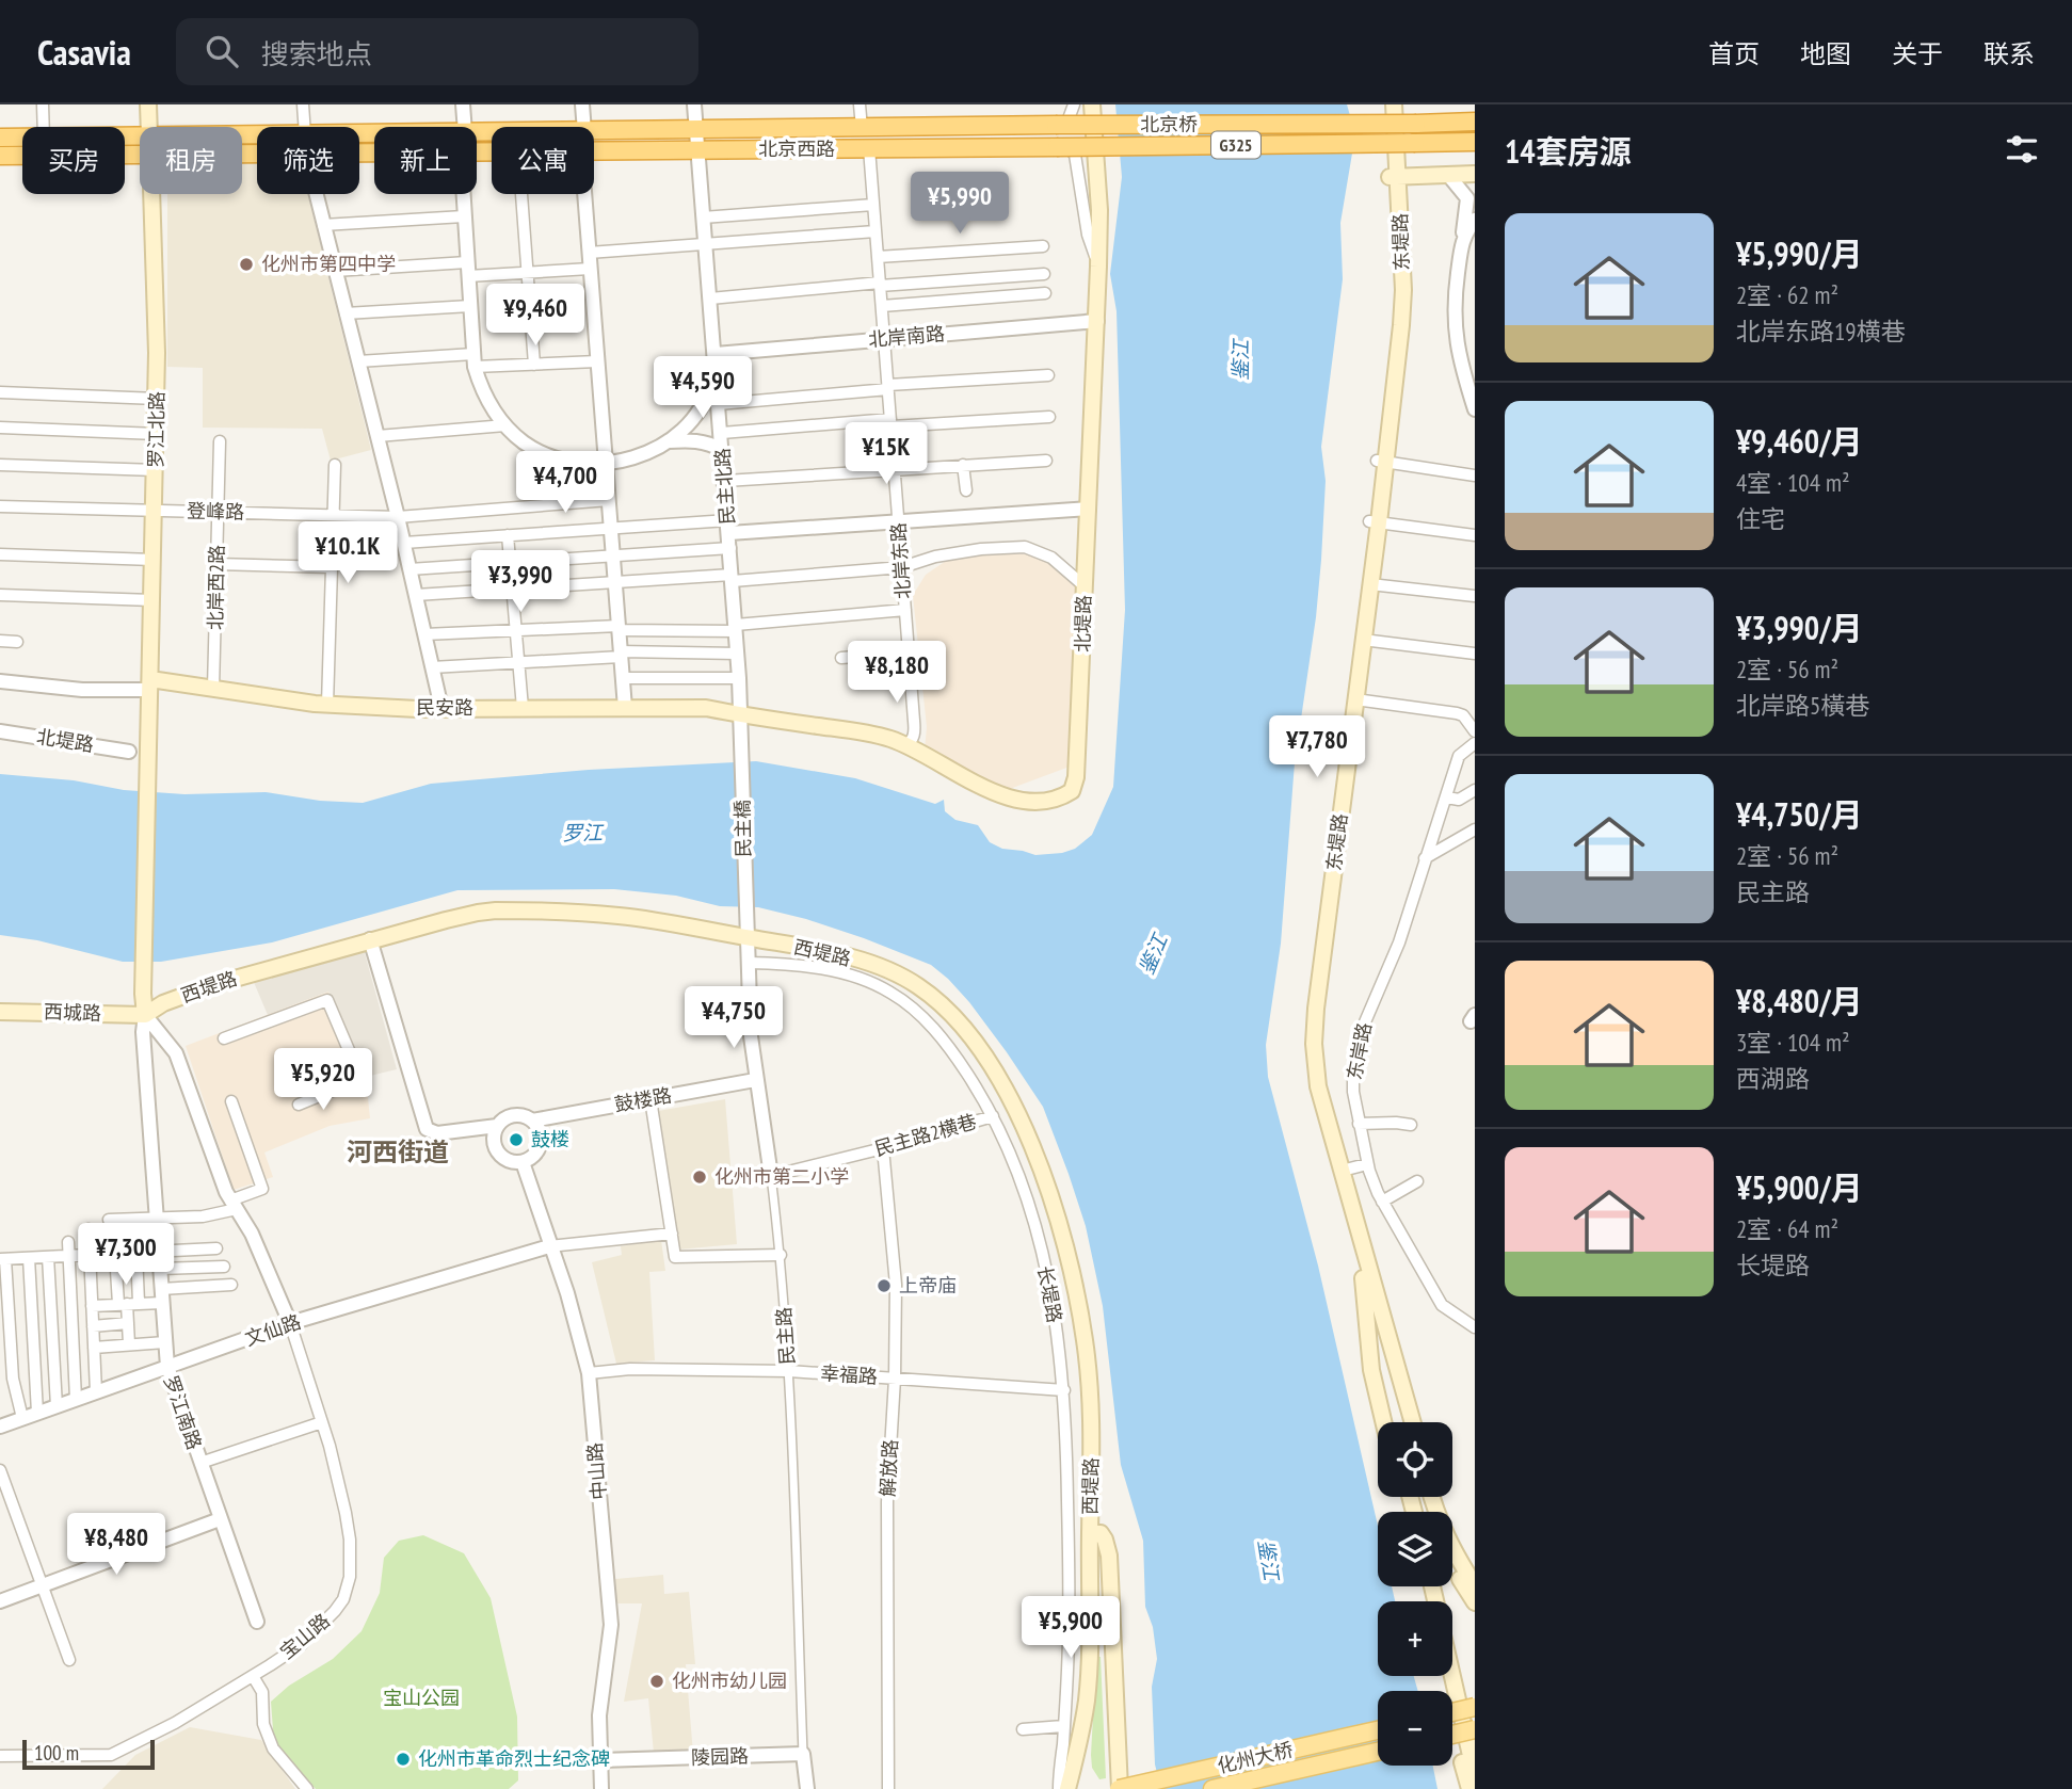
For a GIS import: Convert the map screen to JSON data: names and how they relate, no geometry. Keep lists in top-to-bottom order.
{
  "streets": {
    "highway": ["北京桥", "G325", "北京西路"],
    "main road": [
      "东堤路",
      "罗江北路",
      "北堤路",
      "民安路",
      "西堤路",
      "西城路",
      "化州大桥"
    ],
    "street": [
      "北岸南路",
      "民主北路",
      "登峰路",
      "北岸东路",
      "北岸西2路",
      "民主橋",
      "东岸路",
      "鼓楼路",
      "民主路2横巷",
      "长堤路",
      "文仙路",
      "民主路",
      "幸福路",
      "罗江南路",
      "解放路",
      "中山路",
      "宝山路",
      "陵园路"
    ]
  },
  "crossings": [
    ["北京桥", "北京西路"],
    ["北京西路", "民主北路"],
    ["北京西路", "北岸东路"],
    ["北岸南路", "民主北路"],
    ["北岸南路", "北岸东路"],
    ["北岸南路", "北堤路"],
    ["罗江北路", "登峰路"],
    ["罗江北路", "民安路"],
    ["罗江北路", "西堤路"],
    ["罗江北路", "西城路"],
    ["罗江北路", "罗江南路"],
    ["民主北路", "北堤路"],
    ["民主北路", "民安路"],
    ["民主北路", "民主橋"],
    ["登峰路", "北岸西2路"],
    ["北岸东路", "北堤路"],
    ["北岸西2路", "民安路"],
    ["北堤路", "民安路"],
    ["民主橋", "民主路"],
    ["西堤路", "西城路"],
    ["西堤路", "民主路"],
    ["西堤路", "罗江南路"],
    ["西城路", "罗江南路"],
    ["鼓楼路", "民主路"],
    ["鼓楼路", "中山路"],
    ["民主路2横巷", "长堤路"],
    ["民主路2横巷", "民主路"],
    ["民主路2横巷", "解放路"],
    ["长堤路", "民主路"],
    ["长堤路", "幸福路"],
    ["文仙路", "罗江南路"],
    ["文仙路", "中山路"],
    ["文仙路", "宝山路"],
    ["民主路", "幸福路"],
    ["民主路", "陵园路"],
    ["幸福路", "解放路"],
    ["幸福路", "中山路"],
    ["中山路", "陵园路"]
  ],
  "districts": ["河西街道"],
  "water": ["鉴江", "罗江"],
  "parks": ["宝山公园"],
  "places": [
    "化州市第四中学",
    "鼓楼",
    "化州市第二小学",
    "上帝庙",
    "化州市幼儿园",
    "化州市革命烈士纪念碑"
  ],
  "scale_bar": "100 m",
  "page": {
    "header": "Casavia",
    "search": "搜索地点",
    "nav": [
      "首页",
      "地图",
      "关于",
      "联系"
    ],
    "heading": "14套房源",
    "chip": [
      "买房",
      "租房",
      "筛选",
      "新上",
      "公寓"
    ],
    "price": [
      "¥5,990",
      "¥9,460",
      "¥4,590",
      "¥15K",
      "¥4,700",
      "¥10.1K",
      "¥3,990",
      "¥8,180",
      "¥7,780",
      "¥4,750",
      "¥5,920",
      "¥7,300",
      "¥8,480",
      "¥5,900"
    ],
    "list": [
      {
        "name": "¥5,990/月",
        "note": "2室 · 62 m² · 北岸东路19横巷"
      },
      {
        "name": "¥9,460/月",
        "note": "4室 · 104 m² · 住宅"
      },
      {
        "name": "¥3,990/月",
        "note": "2室 · 56 m² · 北岸路5橫巷"
      },
      {
        "name": "¥4,750/月",
        "note": "2室 · 56 m² · 民主路"
      },
      {
        "name": "¥8,480/月",
        "note": "3室 · 104 m² · 西湖路"
      },
      {
        "name": "¥5,900/月",
        "note": "2室 · 64 m² · 长堤路"
      }
    ],
    "map_buttons": ["+", "−"],
    "scale": "100 m"
  }
}
